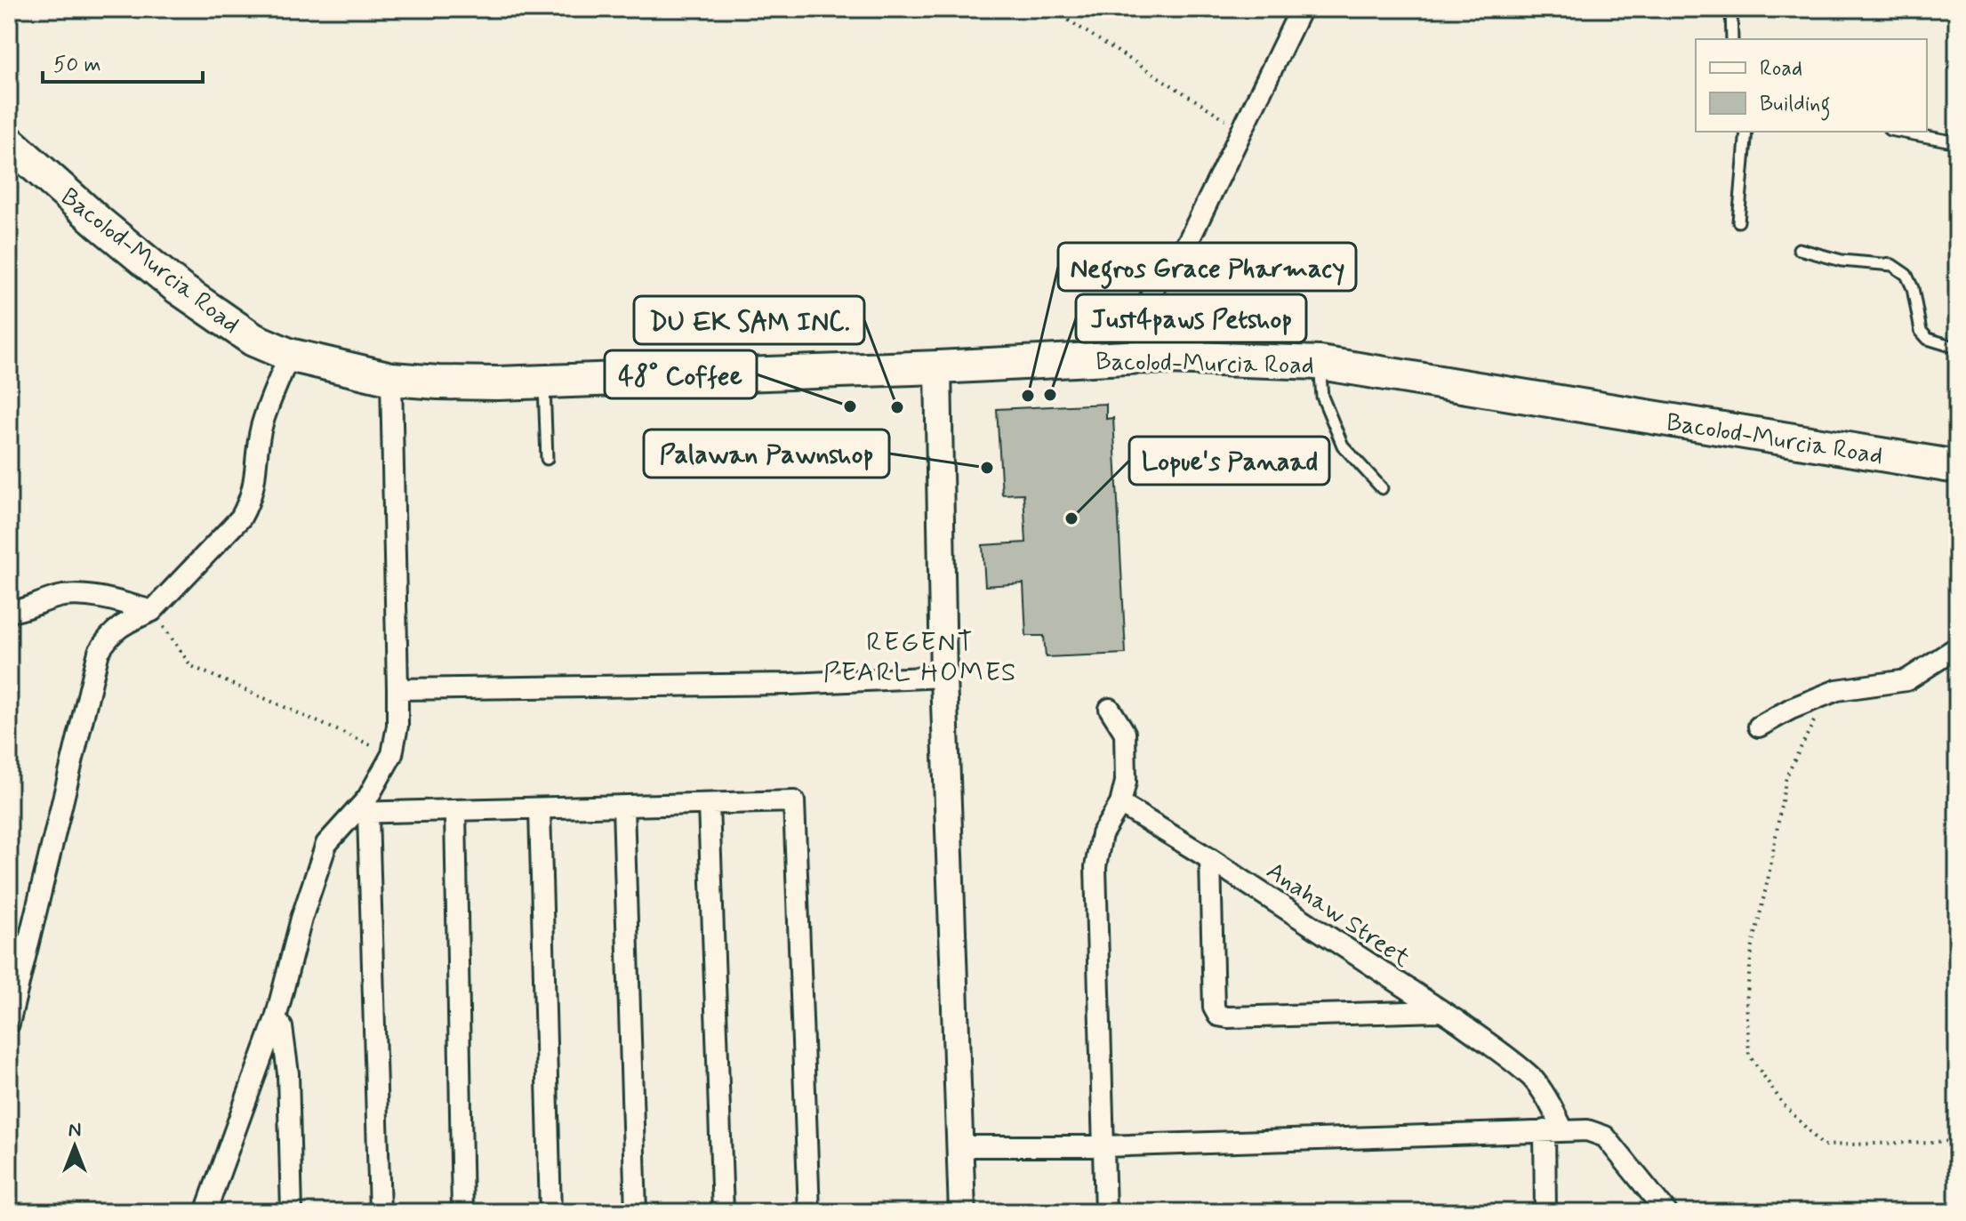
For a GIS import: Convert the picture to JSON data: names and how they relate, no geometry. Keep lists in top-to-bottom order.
{
  "streets": {
    "main road": ["Bacolod-Murcia Road"],
    "street": ["Anahaw Street"]
  },
  "districts": ["REGENT PEARL HOMES"],
  "places": [
    "Just4paws Petshop",
    "Negros Grace Pharmacy",
    "48° Coffee",
    "DU EK SAM INC.",
    "Palawan Pawnshop",
    "Lopue's Panaad"
  ],
  "legend": ["Road", "Building"],
  "scale_bar": "50 m",
  "north": "top"
}
